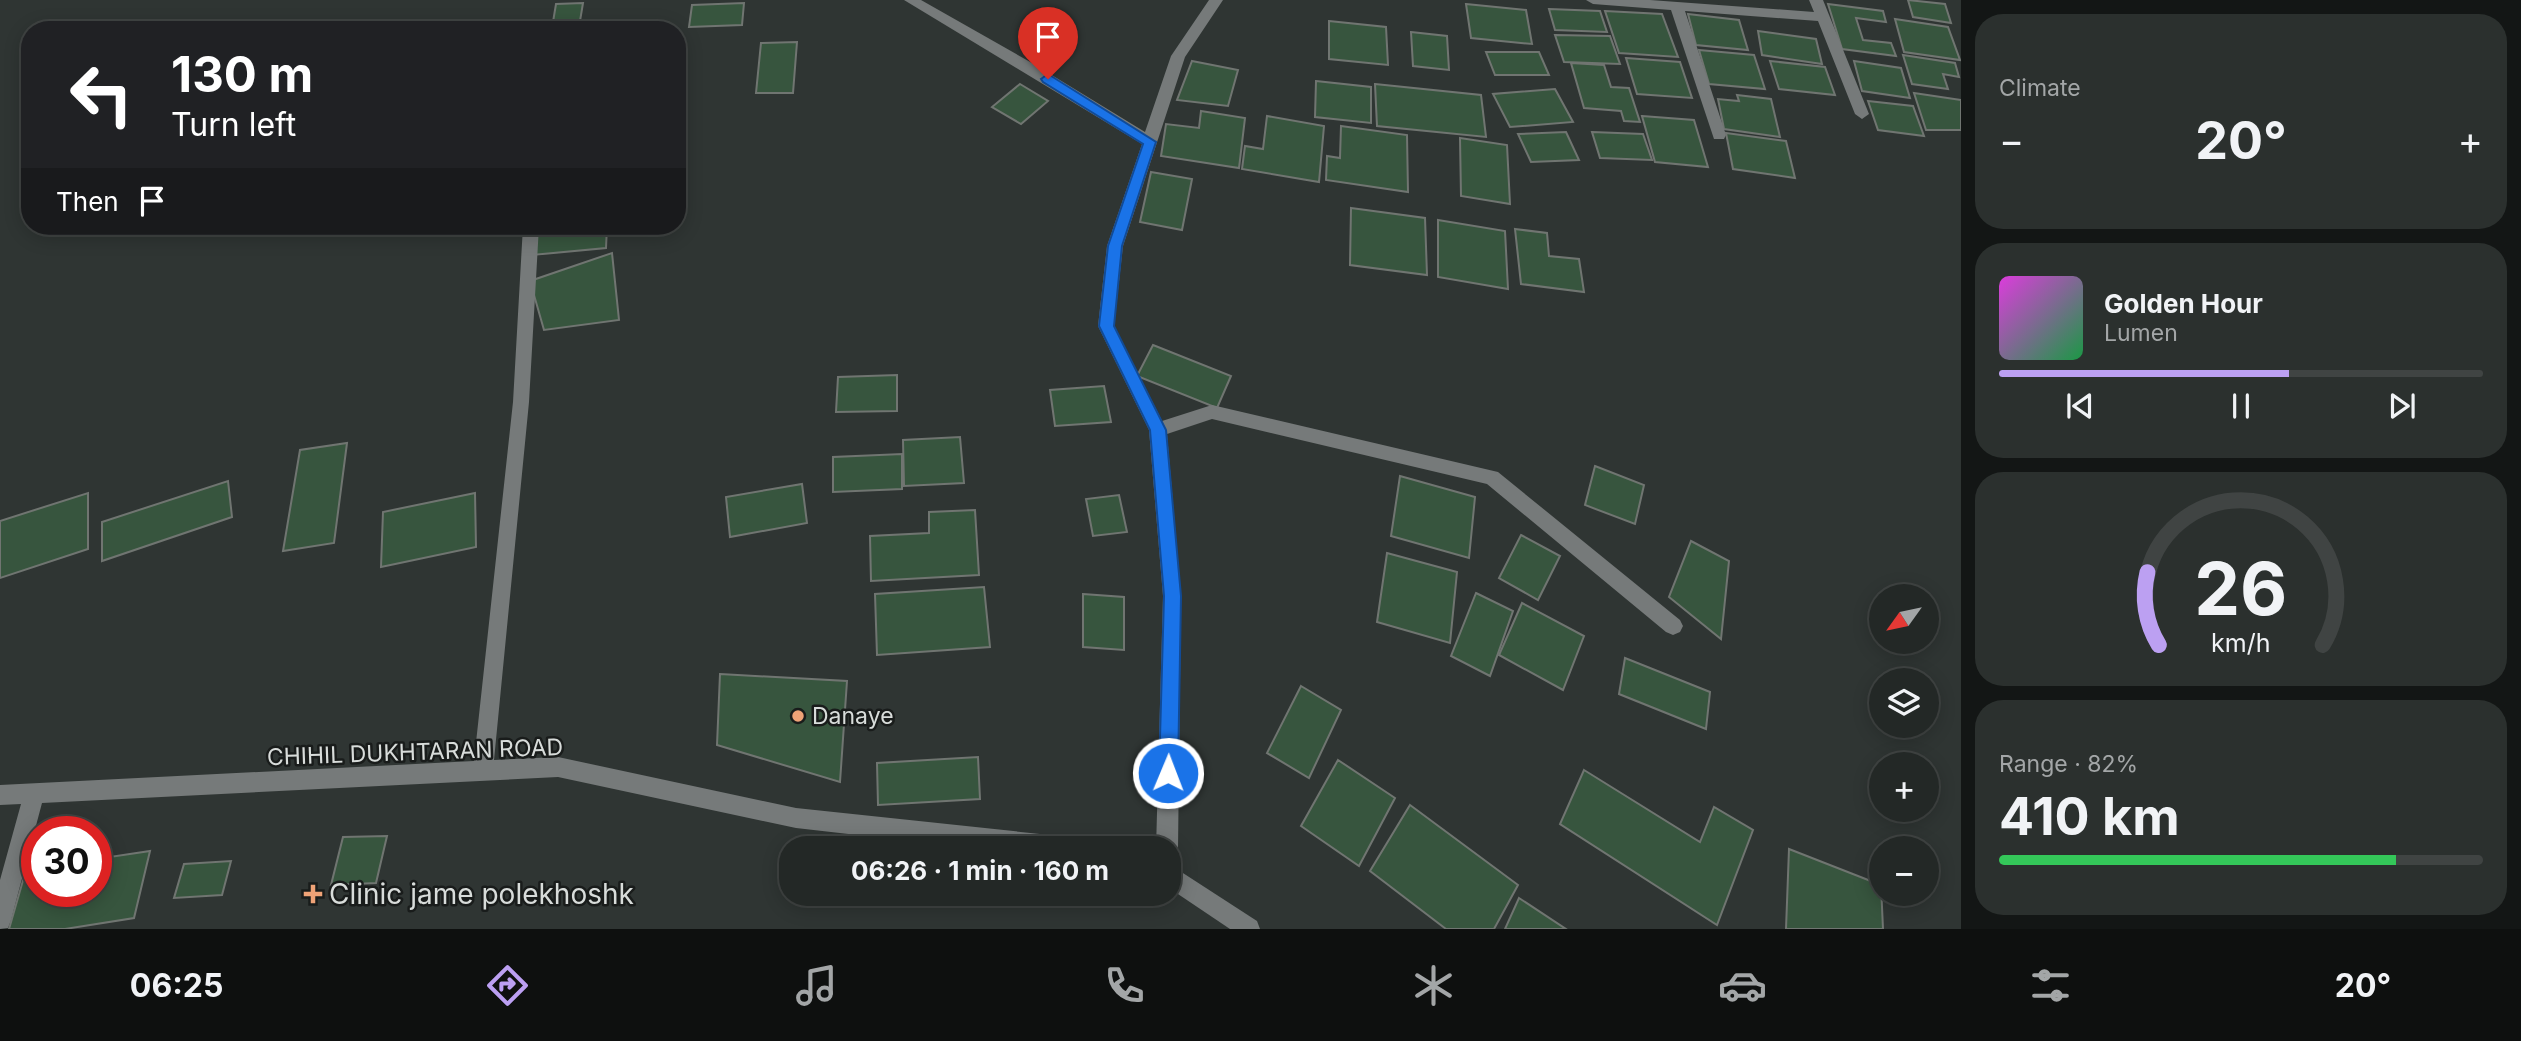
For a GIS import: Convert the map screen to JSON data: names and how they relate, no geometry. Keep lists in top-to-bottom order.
{
  "streets": {
    "street": ["CHIHIL DUKHTARAN ROAD"]
  },
  "places": {
    "other": ["Danaye"],
    "health": ["Clinic jame polekhoshk"]
  },
  "north": "bottom left",
  "page": {
    "tile": [
      "Climate",
      ["Range · 82%", "410 km"]
    ],
    "turn": ["130 m", "Turn left"],
    "heat": ["−", "20°", "+"],
    "then": "Then",
    "song": ["Golden Hour", "Lumen"],
    "map_buttons": ["+", "−"],
    "limit": "30",
    "trip": "06:26 · 1 min · 160 m",
    "tabs": ["06:25", "20°"],
    "gauge": ["26", "km/h"]
  }
}
